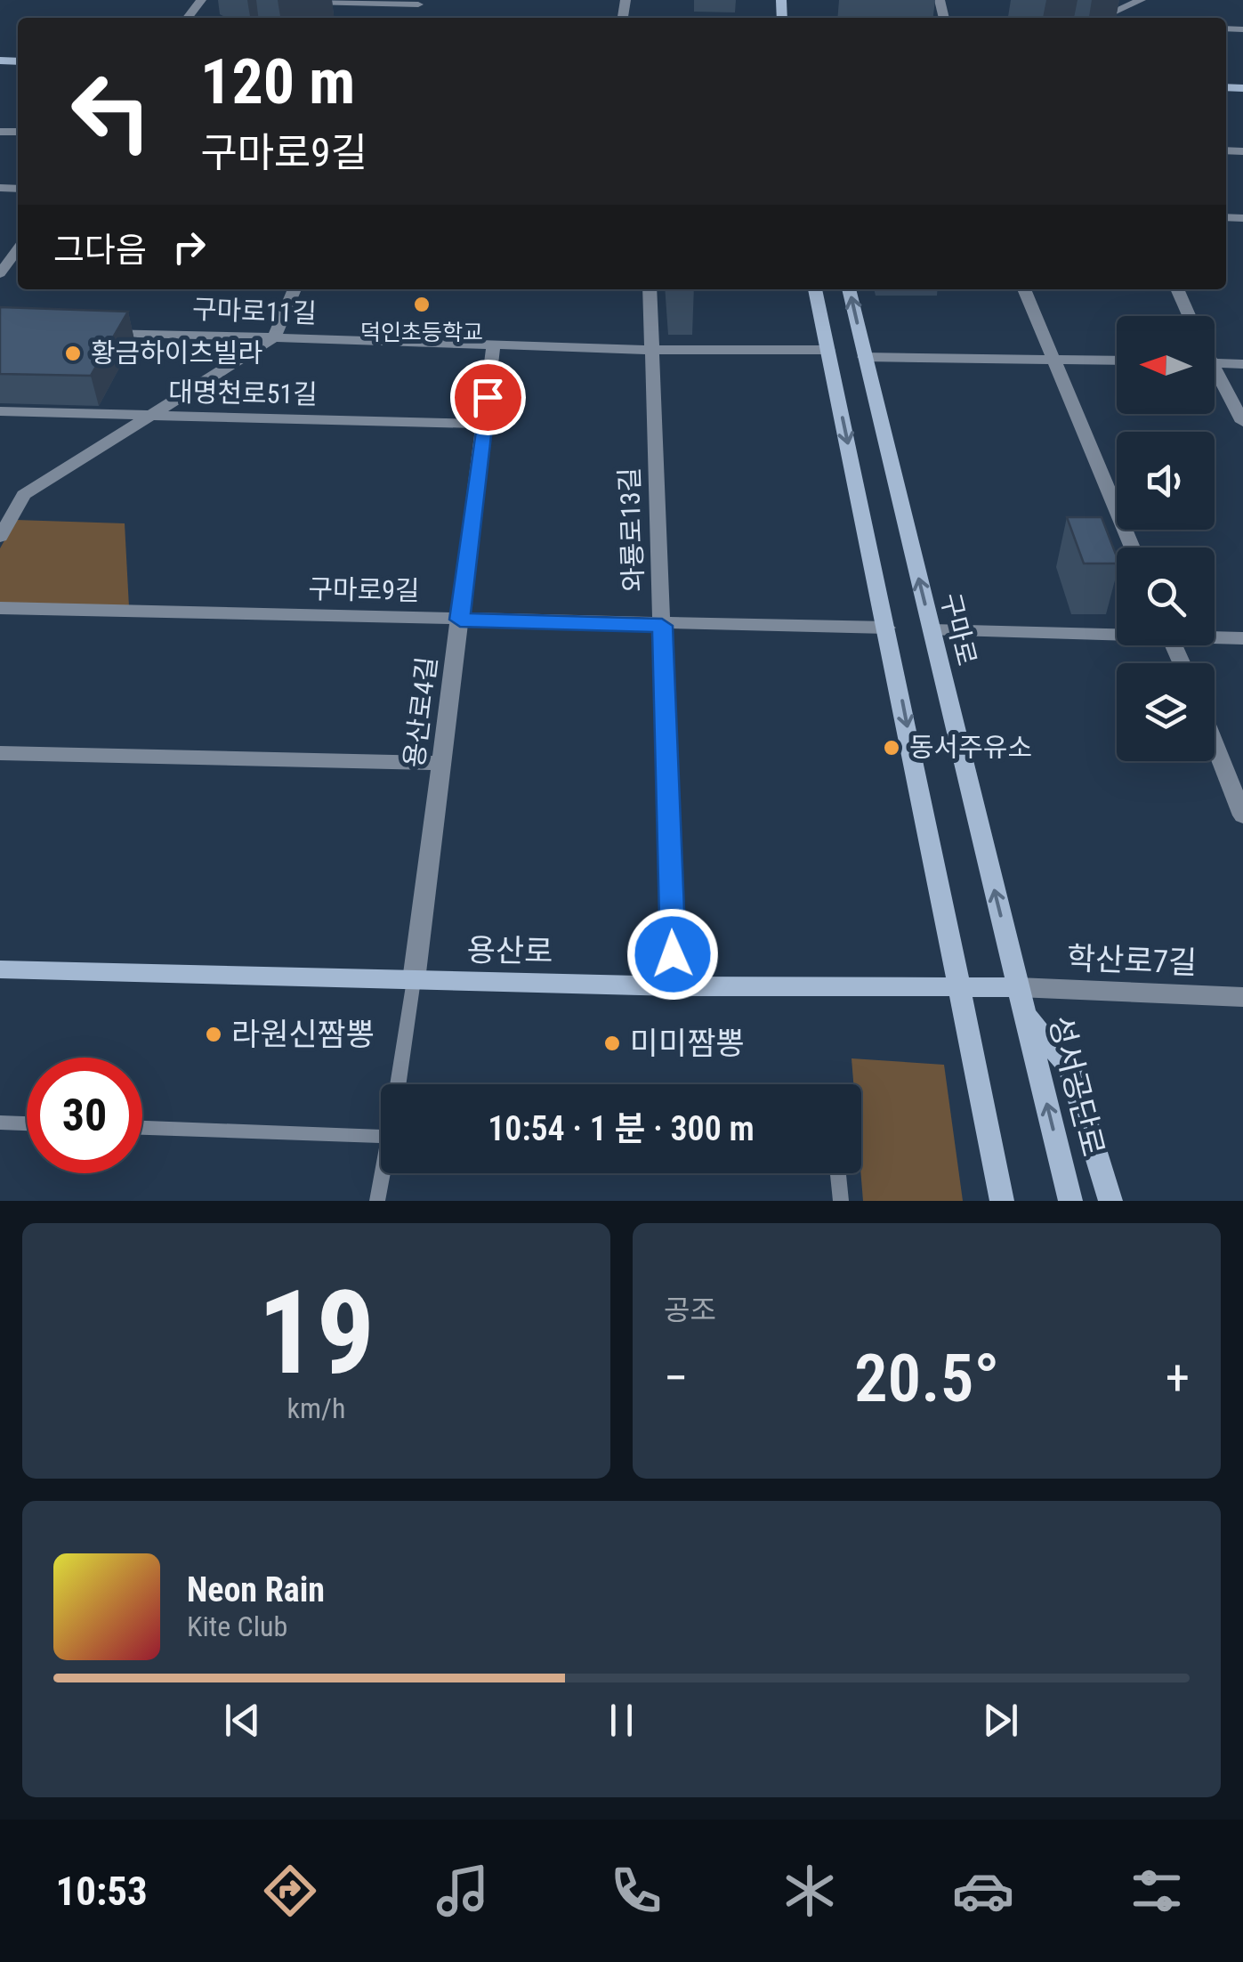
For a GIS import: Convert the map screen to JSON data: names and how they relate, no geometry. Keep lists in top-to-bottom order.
{
  "streets": {
    "main road": ["구마로", "용산로", "성서공단로"],
    "street": [
      "구마로11길",
      "대명천로51길",
      "와룡로13길",
      "구마로9길",
      "용산로4길",
      "학산로7길"
    ]
  },
  "crossings": [
    ["구마로11길", "와룡로13길"],
    ["구마로11길", "용산로4길"],
    ["대명천로51길", "용산로4길"],
    ["와룡로13길", "구마로9길"],
    ["와룡로13길", "용산로"],
    ["구마로9길", "용산로4길"],
    ["구마로", "용산로"],
    ["구마로", "학산로7길"],
    ["구마로", "성서공단로"],
    ["용산로4길", "용산로"],
    ["용산로", "학산로7길"],
    ["용산로", "성서공단로"],
    ["학산로7길", "성서공단로"]
  ],
  "places": [
    "덕인초등학교",
    "황금하이츠빌라",
    "동서주유소",
    "라원신짬뽕",
    "미미짬뽕"
  ],
  "north": "left",
  "page": {
    "turn": ["120 m", "구마로9길"],
    "then": "그다음",
    "limit": "30",
    "trip": "10:54 · 1 분 · 300 m",
    "tile": [
      ["19", "km/h"],
      "공조"
    ],
    "heat": ["−", "20.5°", "+"],
    "song": ["Neon Rain", "Kite Club"],
    "tabs": "10:53"
  }
}
